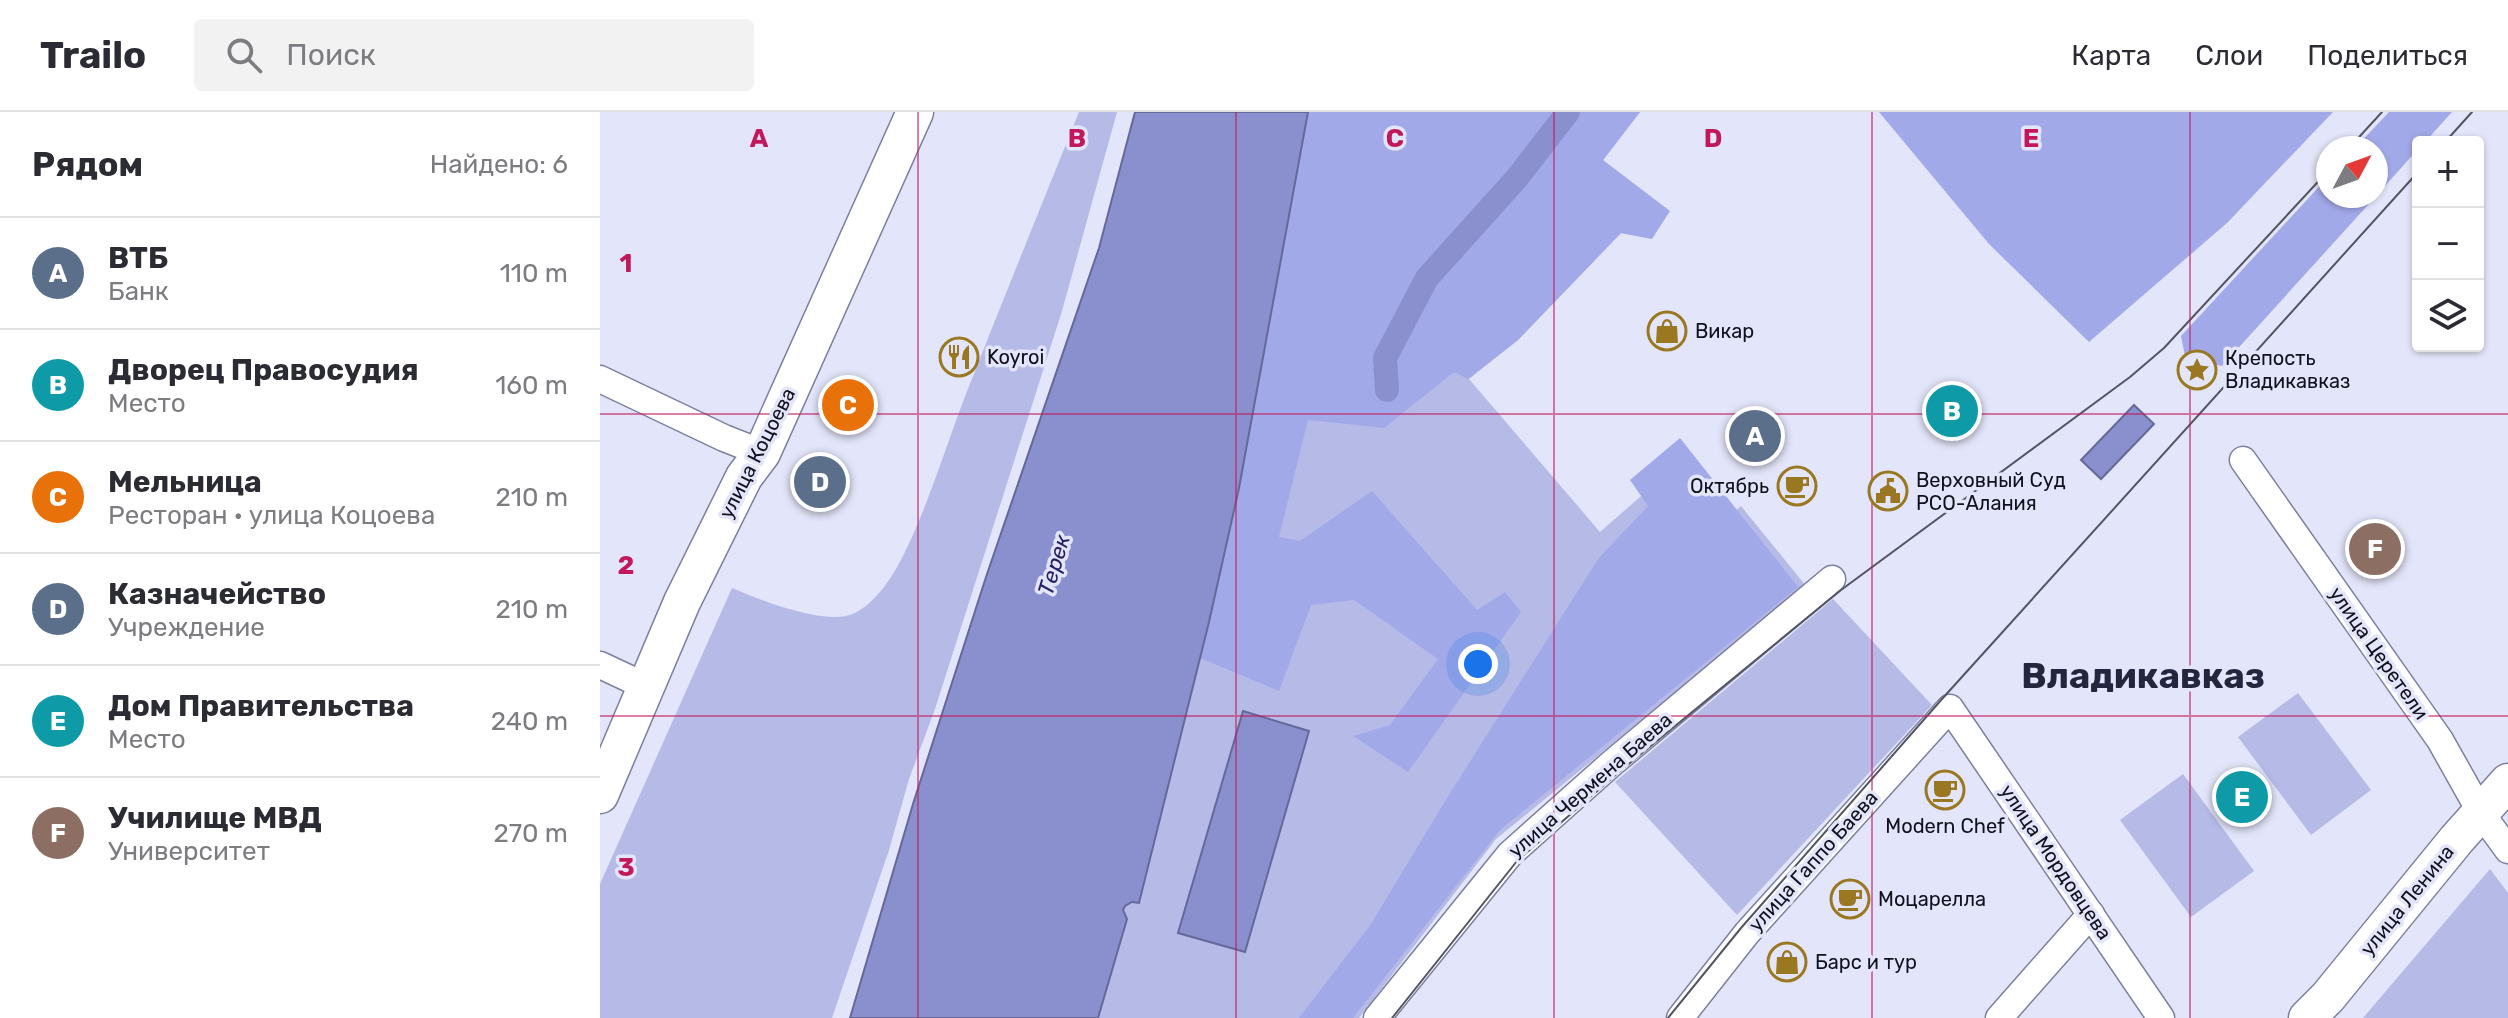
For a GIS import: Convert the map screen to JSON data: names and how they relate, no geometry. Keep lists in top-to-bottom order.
{
  "streets": {
    "street": [
      "улица Коцоева",
      "улица Церетели",
      "улица Чермена Баева",
      "улица Гаппо Баева",
      "улица Мордовцева",
      "улица Ленина"
    ]
  },
  "crossings": [
    ["улица Церетели", "улица Ленина"],
    ["улица Гаппо Баева", "улица Мордовцева"]
  ],
  "districts": ["Владикавказ"],
  "water": ["Терек"],
  "places": {
    "shop": ["Викар", "Барс и тур"],
    "restaurant": ["Koyroi"],
    "place": ["Крепость Владикавказ"],
    "cafe": ["Октябрь", "Modern Chef", "Моцарелла"],
    "public building": ["Верховный Суд РСО-Алания"]
  },
  "north": "top right",
  "page": {
    "header": "Trailo",
    "search": "Поиск",
    "nav": ["Карта", "Слои", "Поделиться"],
    "heading": ["Рядом", "Найдено: 6"],
    "map_buttons": ["+", "−"],
    "list": [
      {
        "mark": "A",
        "name": "ВТБ",
        "note": "Банк",
        "value": "110 m"
      },
      {
        "mark": "B",
        "name": "Дворец Правосудия",
        "note": "Место",
        "value": "160 m"
      },
      {
        "mark": "C",
        "name": "Мельница",
        "note": "Ресторан · улица Коцоева",
        "value": "210 m"
      },
      {
        "mark": "D",
        "name": "Казначейство",
        "note": "Учреждение",
        "value": "210 m"
      },
      {
        "mark": "E",
        "name": "Дом Правительства",
        "note": "Место",
        "value": "240 m"
      },
      {
        "mark": "F",
        "name": "Училище МВД",
        "note": "Университет",
        "value": "270 m"
      }
    ],
    "pins": [
      "C",
      "B",
      "A",
      "D",
      "F",
      "E"
    ]
  },
  "grid": {
    "columns": [
      "A",
      "B",
      "C",
      "D",
      "E"
    ],
    "rows": ["1", "2", "3"]
  }
}
